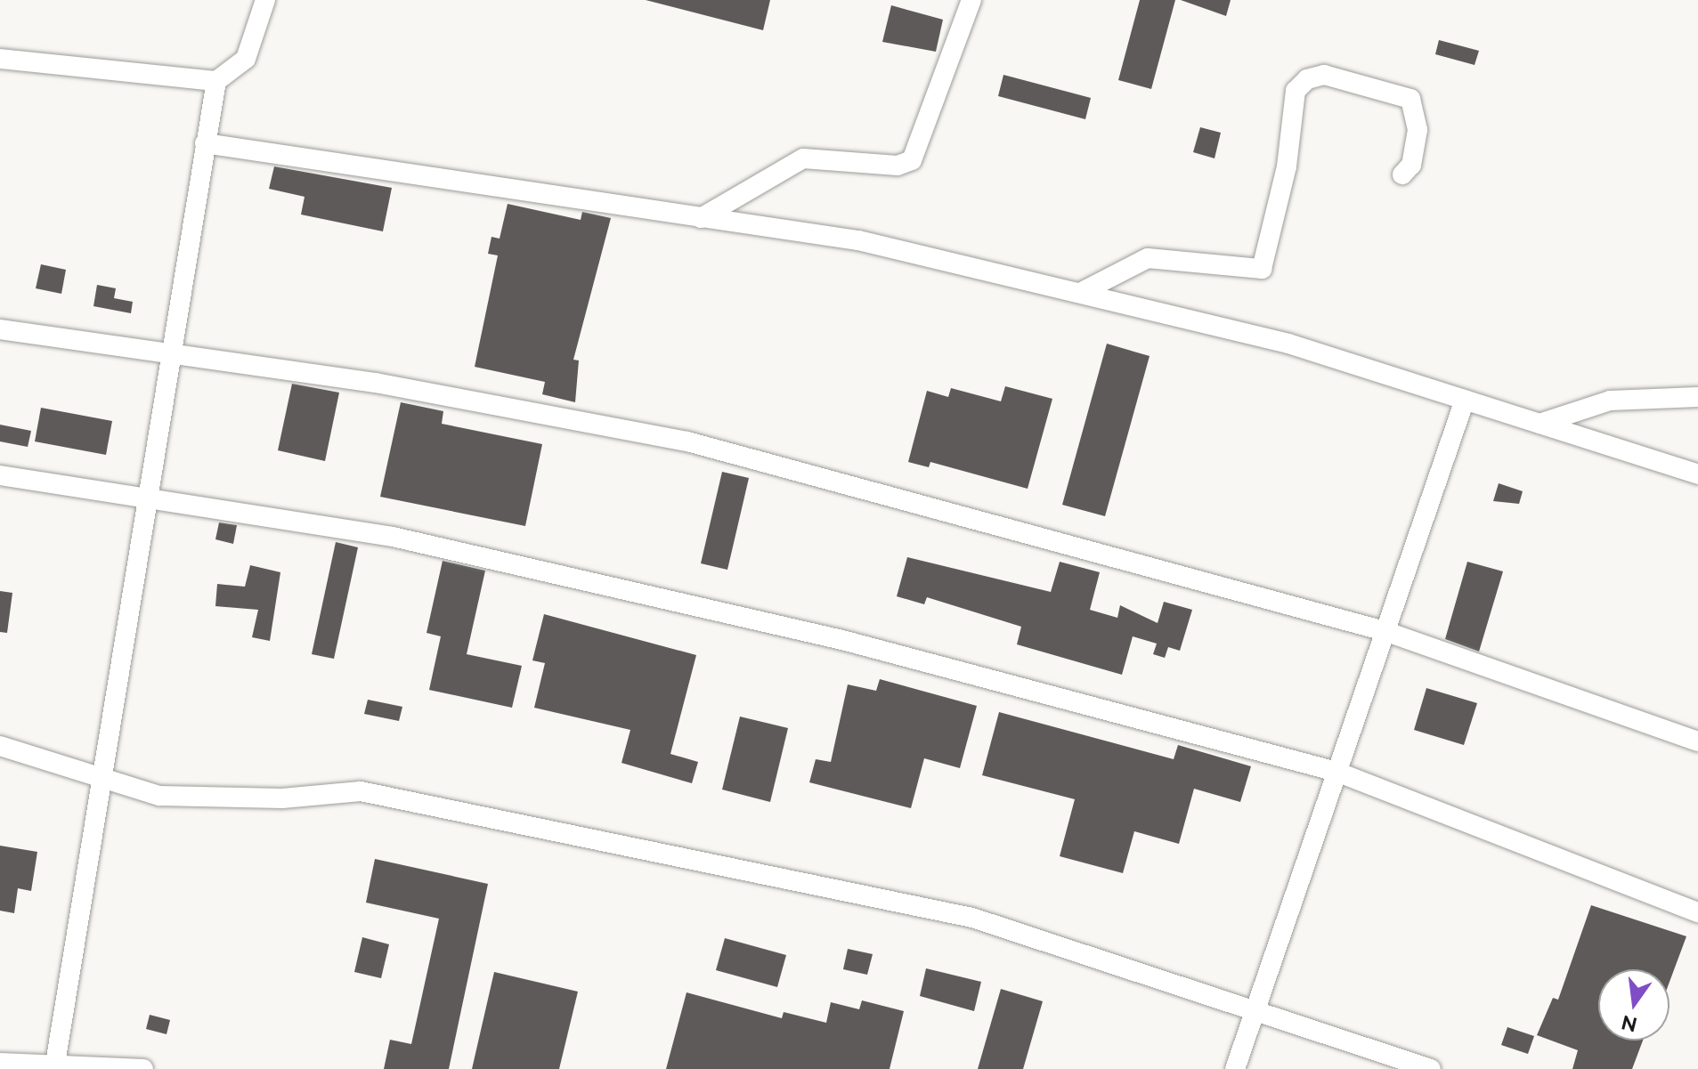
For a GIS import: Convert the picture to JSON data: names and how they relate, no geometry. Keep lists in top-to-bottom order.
{
  "north": "bottom"
}
